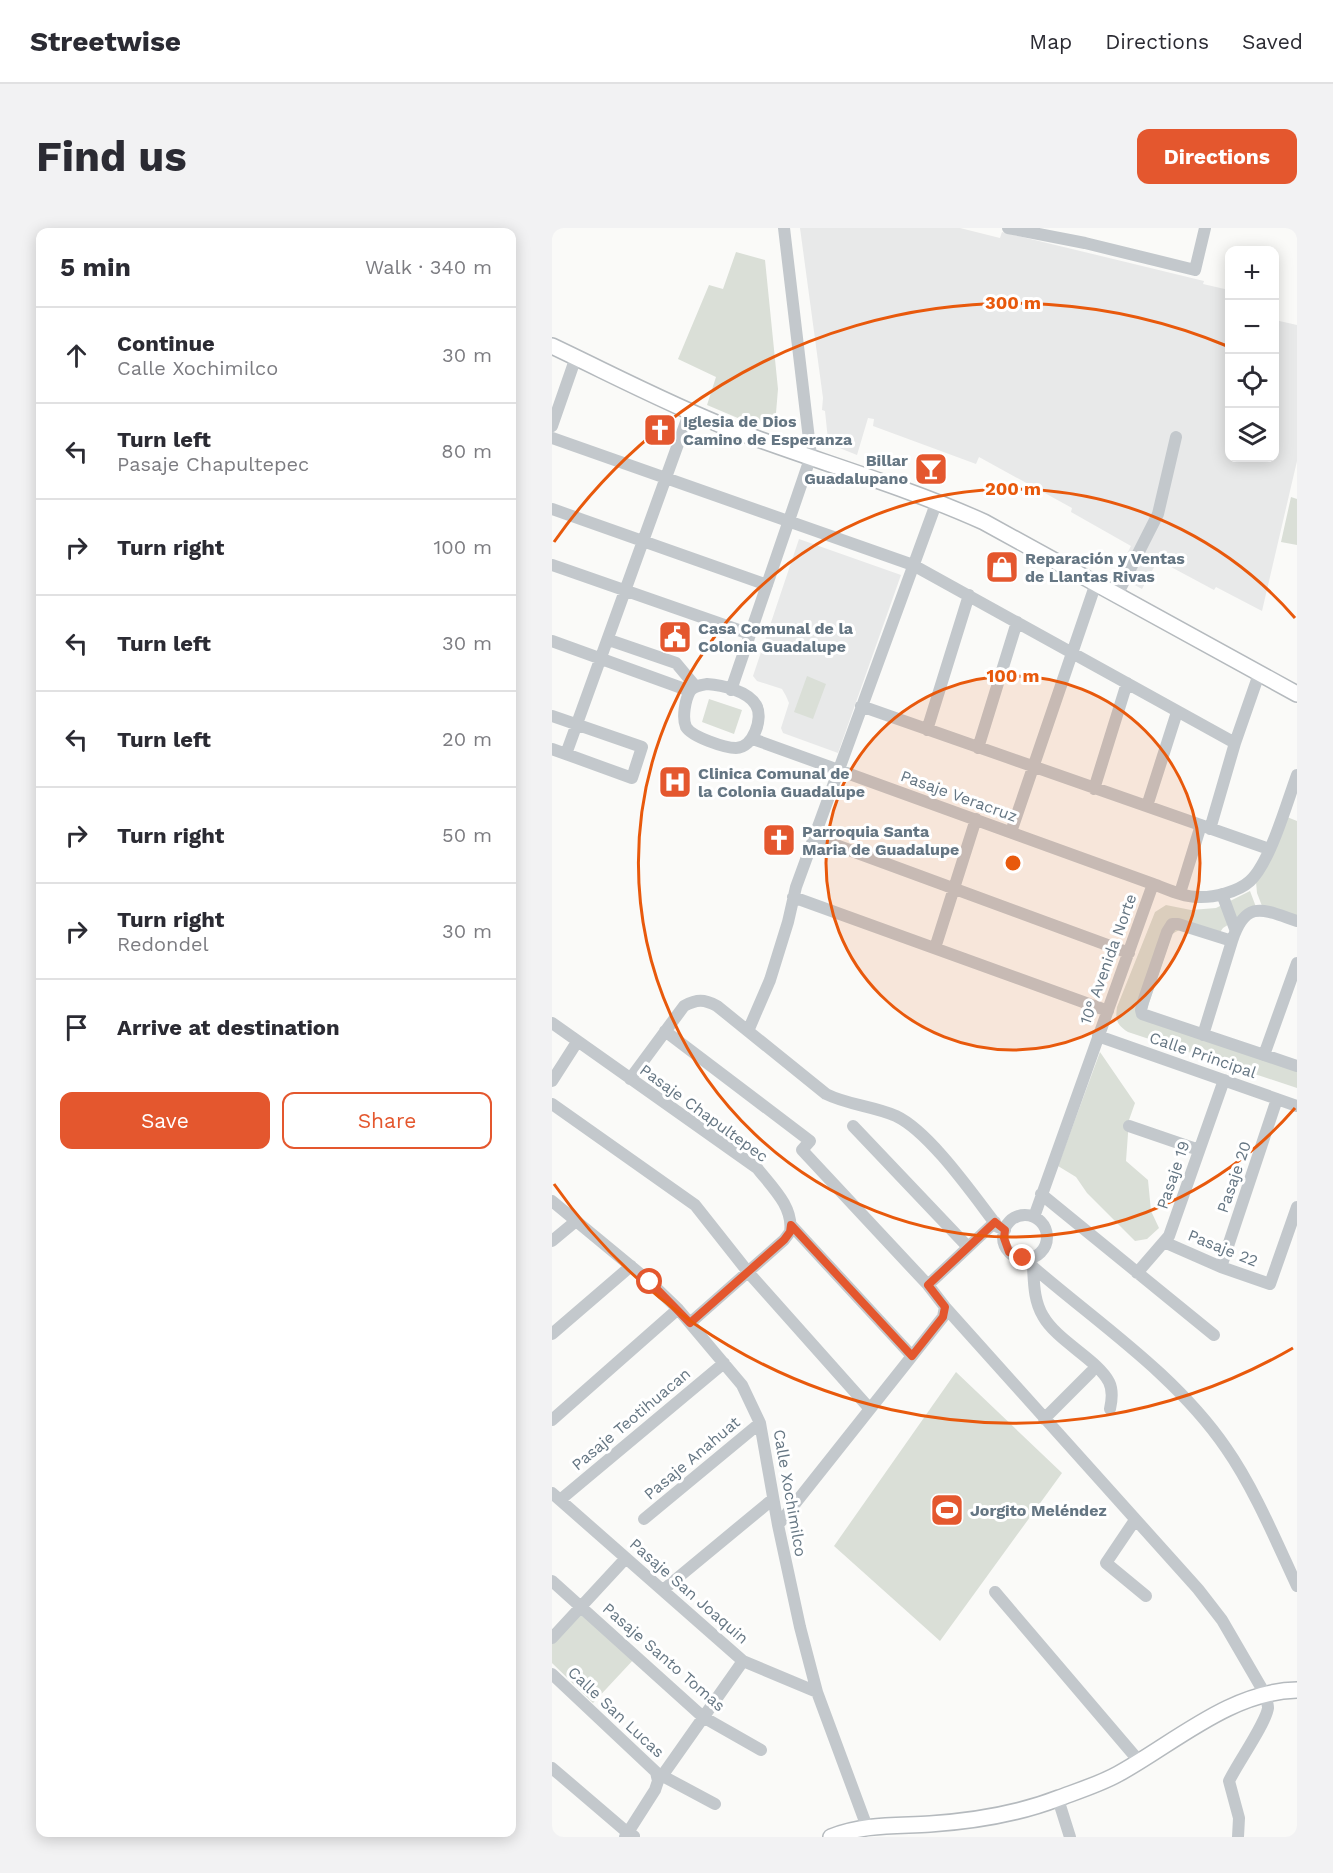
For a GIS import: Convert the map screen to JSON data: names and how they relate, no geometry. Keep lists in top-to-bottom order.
{
  "streets": {
    "street": [
      "Pasaje Veracruz",
      "10° Avenida Norte",
      "Calle Principal",
      "Pasaje Chapultepec",
      "Pasaje 19",
      "Pasaje 20",
      "Pasaje 22",
      "Pasaje Teotihuacan",
      "Pasaje Anahuat",
      "Calle Xochimilco",
      "Pasaje San Joaquin",
      "Pasaje Santo Tomas",
      "Calle San Lucas"
    ]
  },
  "crossings": [
    ["Pasaje Veracruz", "10° Avenida Norte"],
    ["10° Avenida Norte", "Calle Principal"],
    ["Calle Principal", "Pasaje 19"],
    ["Calle Principal", "Pasaje 20"],
    ["Pasaje 19", "Pasaje 22"],
    ["Pasaje 20", "Pasaje 22"],
    ["Pasaje Teotihuacan", "Calle Xochimilco"],
    ["Pasaje Teotihuacan", "Pasaje San Joaquin"],
    ["Pasaje Anahuat", "Calle Xochimilco"],
    ["Calle Xochimilco", "Pasaje San Joaquin"]
  ],
  "places": {
    "church": ["Iglesia de Dios Camino de Esperanza", "Parroquia Santa Maria de Guadalupe"],
    "bar": ["Billar Guadalupano"],
    "shop": ["Reparación y Ventas de Llantas Rivas"],
    "public building": ["Casa Comunal de la Colonia Guadalupe"],
    "hospital": ["Clinica Comunal de la Colonia Guadalupe"],
    "sports": ["Jorgito Meléndez"]
  },
  "page": {
    "header": "Streetwise",
    "nav": ["Map", "Directions", "Saved"],
    "buttons": [
      "Directions",
      ["Save", "Share"]
    ],
    "title": "Find us",
    "heading": ["5 min", "Walk · 340 m"],
    "map_buttons": ["+", "−"],
    "list": [
      ["Continue", "Calle Xochimilco", "30 m"],
      ["Turn left", "Pasaje Chapultepec", "80 m"],
      ["Turn right", "100 m"],
      ["Turn left", "30 m"],
      ["Turn left", "20 m"],
      ["Turn right", "50 m"],
      ["Turn right", "Redondel", "30 m"],
      "Arrive at destination"
    ]
  },
  "rings": ["300 m", "200 m", "100 m"]
}
